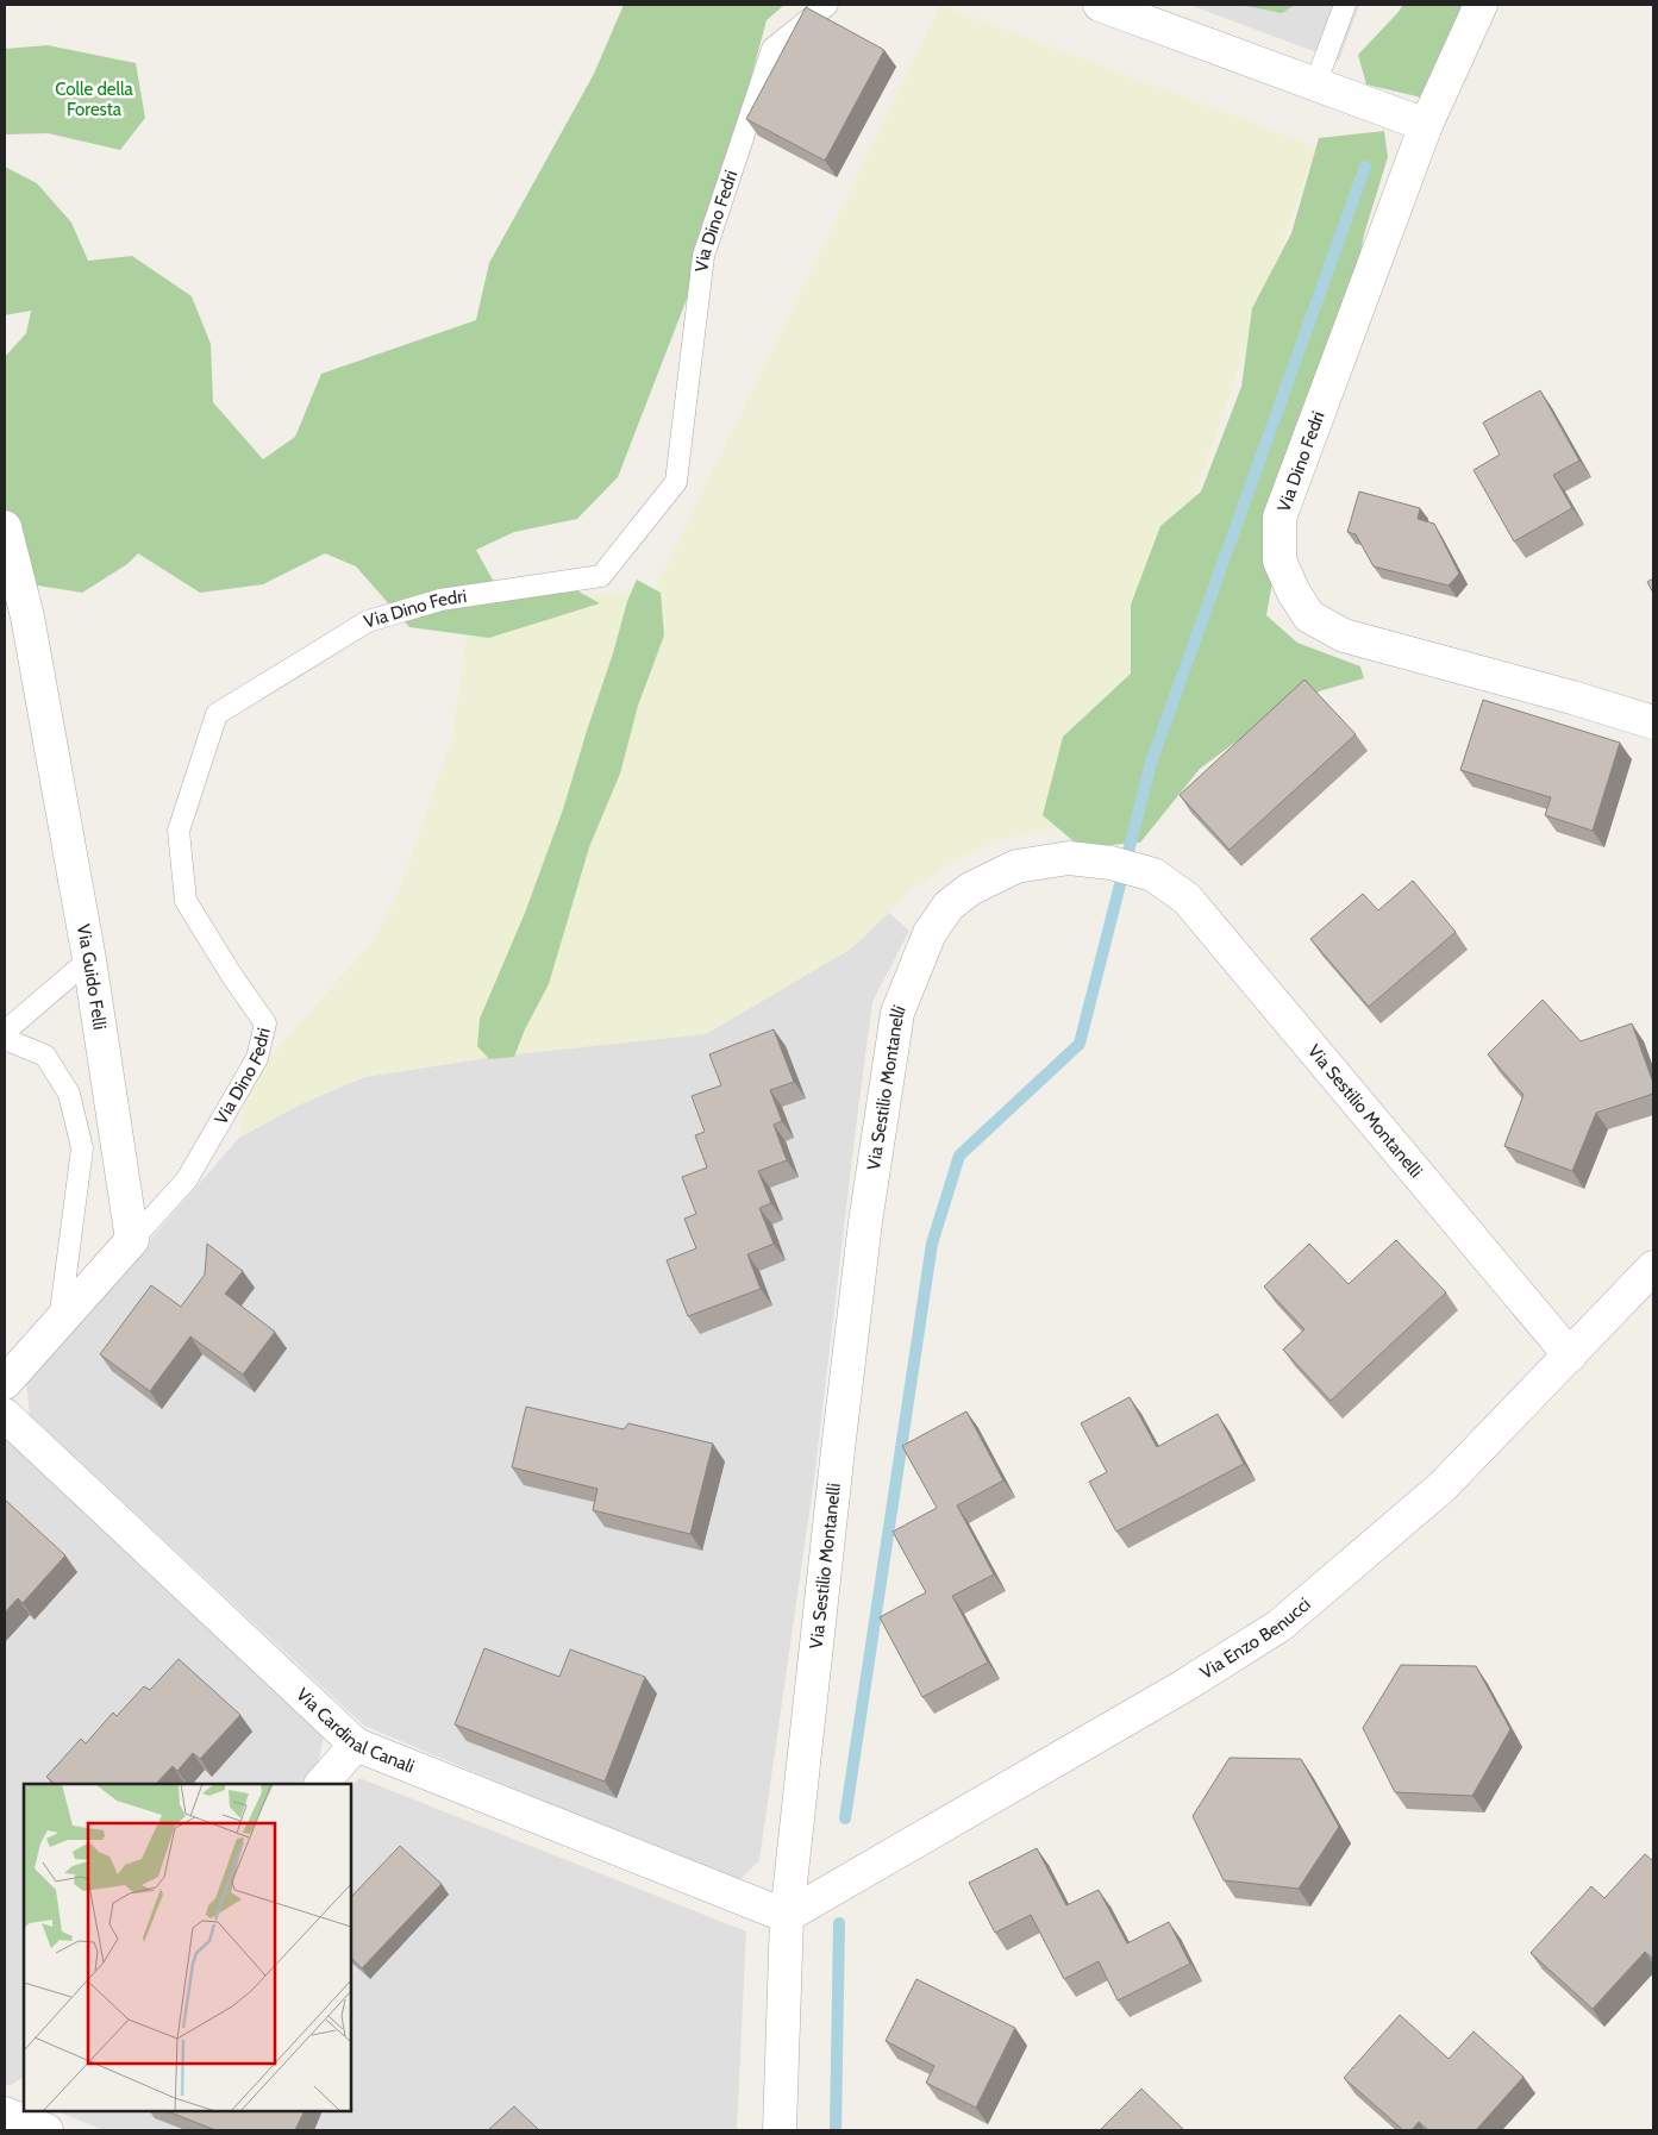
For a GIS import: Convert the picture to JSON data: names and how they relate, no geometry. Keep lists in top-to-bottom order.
{
  "streets": {
    "street": [
      "Via Dino Fedri",
      "Via Guido Felli",
      "Via Sestilio Montanelli",
      "Via Enzo Benucci",
      "Via Cardinal Canali"
    ]
  },
  "crossings": [
    ["Via Dino Fedri", "Via Guido Felli"],
    ["Via Sestilio Montanelli", "Via Enzo Benucci"],
    ["Via Sestilio Montanelli", "Via Cardinal Canali"],
    ["Via Enzo Benucci", "Via Cardinal Canali"]
  ],
  "parks": ["Colle della Foresta"]
}
